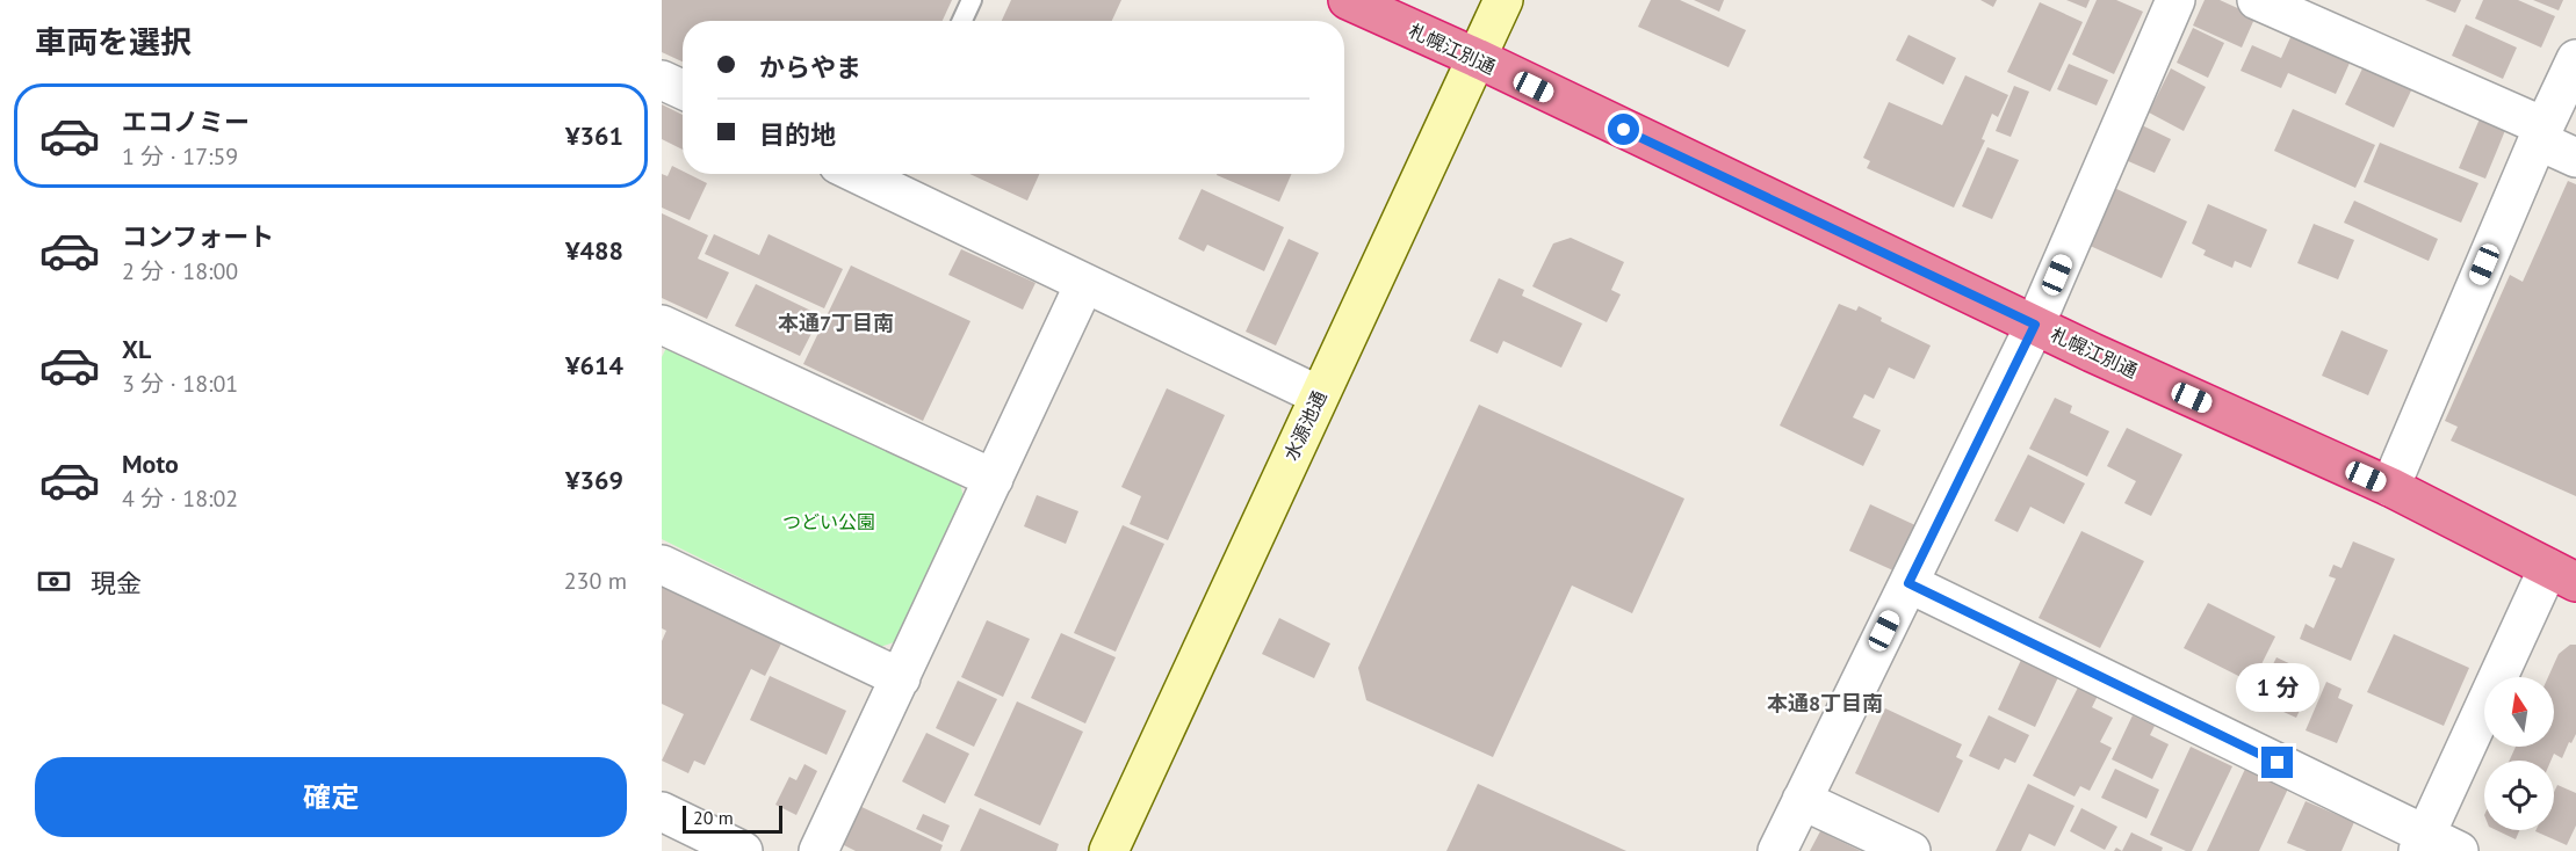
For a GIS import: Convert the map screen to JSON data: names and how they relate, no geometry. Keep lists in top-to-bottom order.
{
  "streets": {
    "highway": ["札幌江別通"],
    "street": ["水源池通"]
  },
  "crossings": [
    ["札幌江別通", "水源池通"]
  ],
  "districts": ["本通7丁目南", "本通8丁目南"],
  "parks": ["つどい公園"],
  "scale_bar": "20 m",
  "north": "top",
  "page": {
    "heading": "車両を選択",
    "banner": ["からやま", "目的地"],
    "list": [
      {
        "name": "エコノミー",
        "note": "1 分 · 17:59",
        "value": "¥361"
      },
      {
        "name": "コンフォート",
        "note": "2 分 · 18:00",
        "value": "¥488"
      },
      {
        "name": "XL",
        "note": "3 分 · 18:01",
        "value": "¥614"
      },
      {
        "name": "Moto",
        "note": "4 分 · 18:02",
        "value": "¥369"
      }
    ],
    "pay": ["現金", "230 m"],
    "bubble": "1 分",
    "buttons": "確定",
    "scale": "20 m"
  }
}
